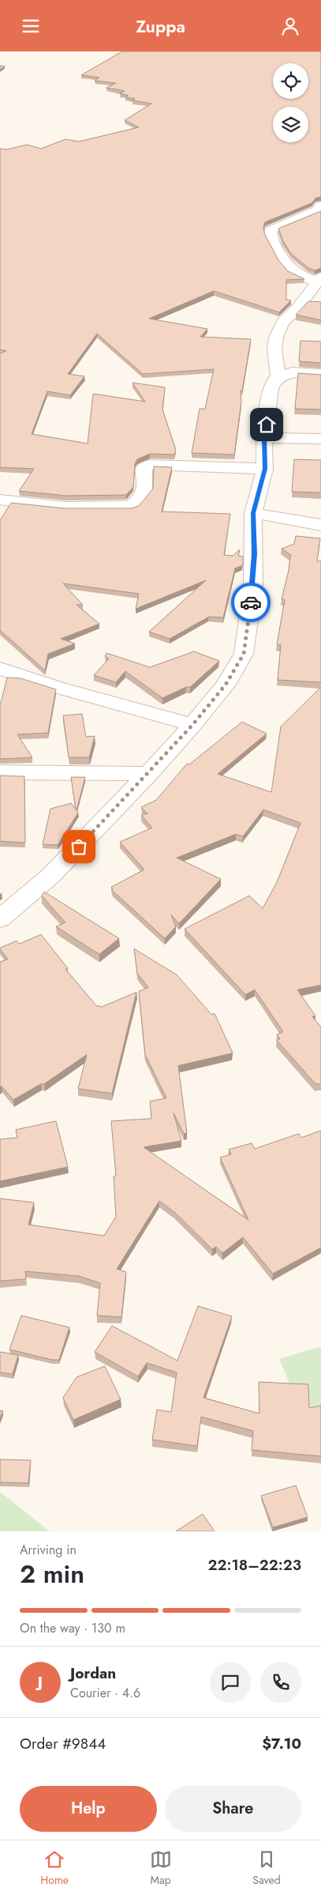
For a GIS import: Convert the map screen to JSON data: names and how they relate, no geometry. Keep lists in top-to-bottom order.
{
  "page": {
    "header": "Zuppa",
    "heading": ["2 min", "Arriving in", "22:18–22:23"],
    "panel": [
      "Jordan",
      "Courier · 4.6",
      "Order #9844",
      "$7.10"
    ],
    "bar": "On the way · 130 m",
    "round": "J",
    "buttons": ["Help", "Share"],
    "tabs": ["Home", "Map", "Saved"]
  }
}
